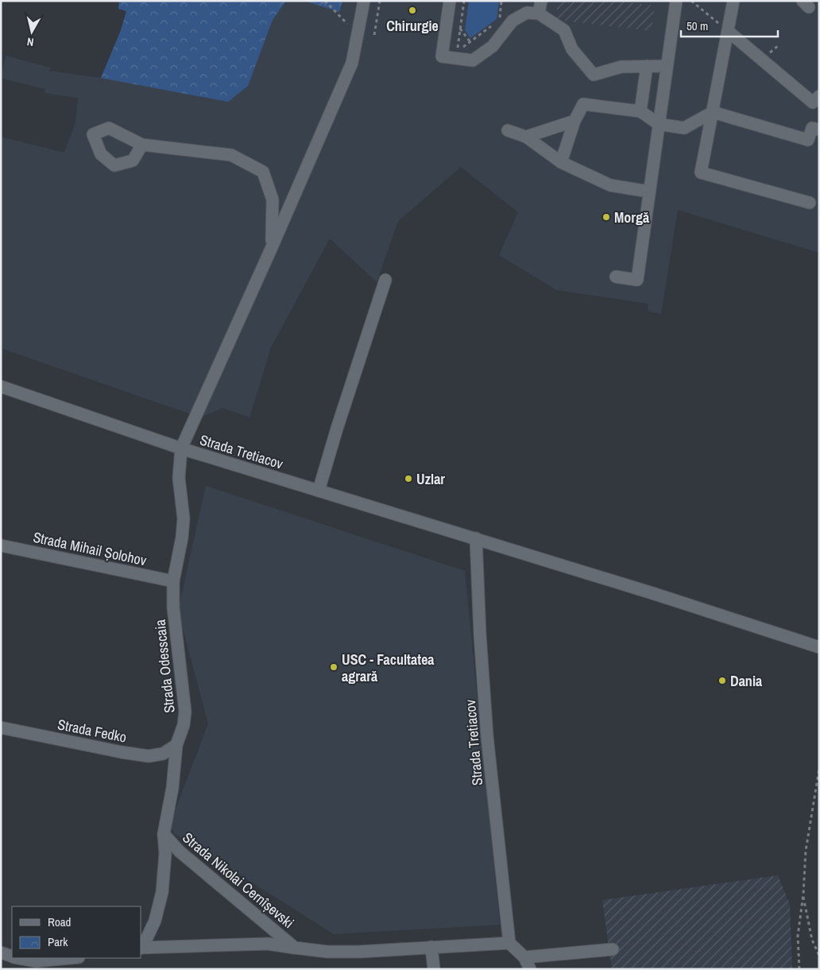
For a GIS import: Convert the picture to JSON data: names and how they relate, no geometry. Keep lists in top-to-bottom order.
{
  "streets": {
    "street": [
      "Strada Tretiacov",
      "Strada Mihail Șolohov",
      "Strada Odesscaia",
      "Strada Fedko",
      "Strada Nikolai Cernîșevski"
    ]
  },
  "crossings": [
    ["Strada Tretiacov", "Strada Odesscaia"],
    ["Strada Tretiacov", "Strada Nikolai Cernîșevski"],
    ["Strada Mihail Șolohov", "Strada Odesscaia"],
    ["Strada Odesscaia", "Strada Fedko"],
    ["Strada Odesscaia", "Strada Nikolai Cernîșevski"]
  ],
  "places": [
    "Chirurgie",
    "Morgă",
    "Uzlar",
    "USC - Facultatea agrară",
    "Dania"
  ],
  "legend": ["Road", "Park"],
  "scale_bar": "50 m",
  "north": "bottom"
}
